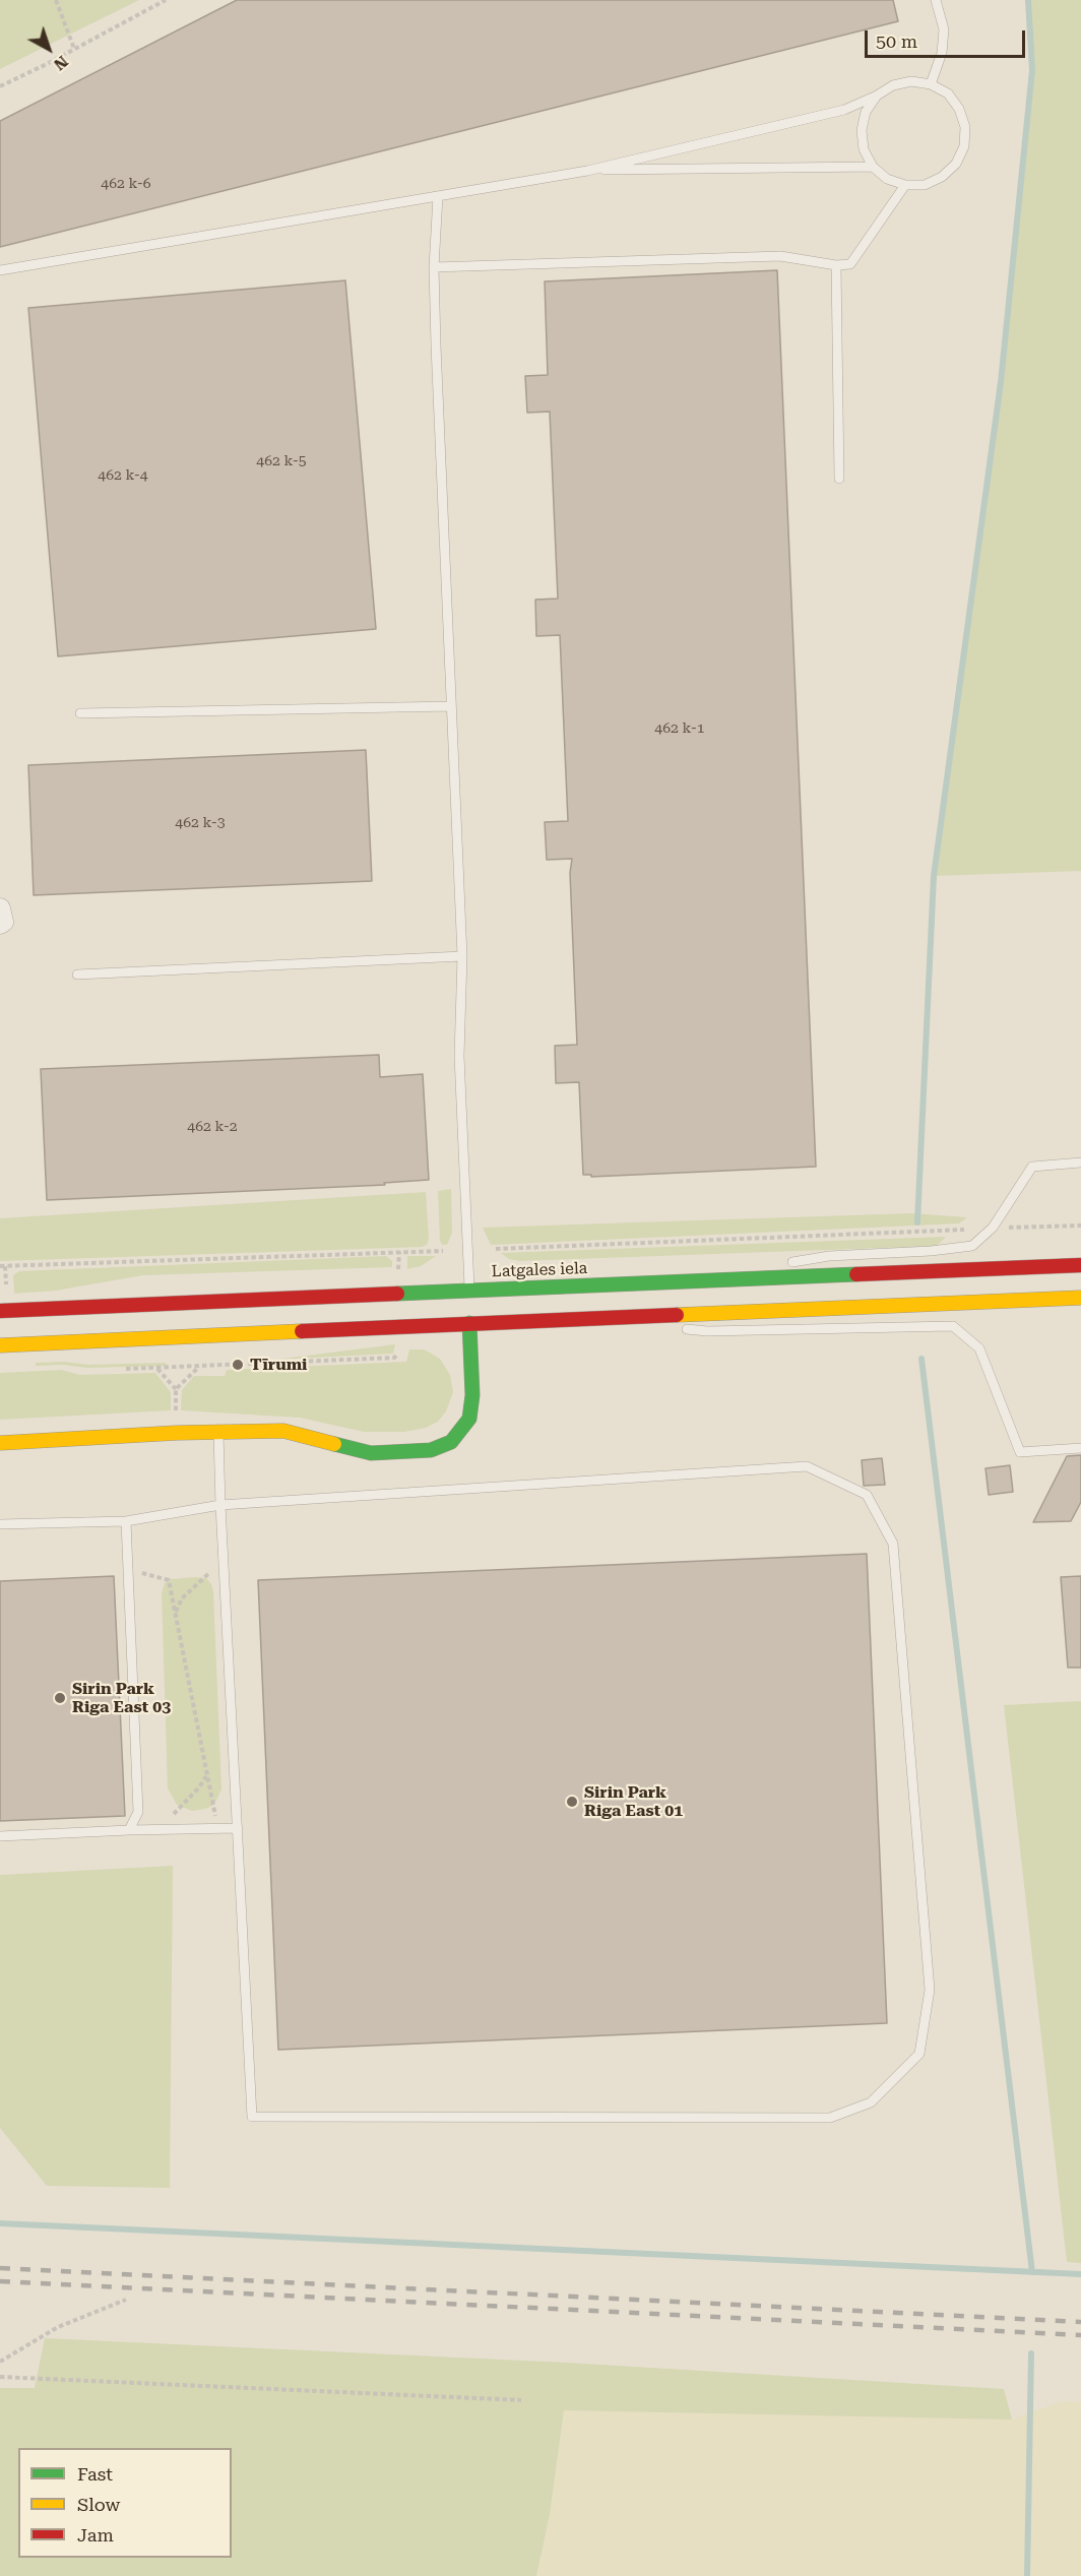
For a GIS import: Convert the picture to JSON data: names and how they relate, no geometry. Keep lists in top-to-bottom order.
{
  "streets": {
    "main road": ["Latgales iela"]
  },
  "places": ["Tīrumi", "Sirin Park Riga East 03", "Sirin Park Riga East 01"],
  "house_numbers": [
    "462 k-6",
    "462 k-5",
    "462 k-4",
    "462 k-1",
    "462 k-3",
    "462 k-2"
  ],
  "legend": ["Fast", "Slow", "Jam"],
  "scale_bar": "50 m",
  "north": "bottom right"
}
